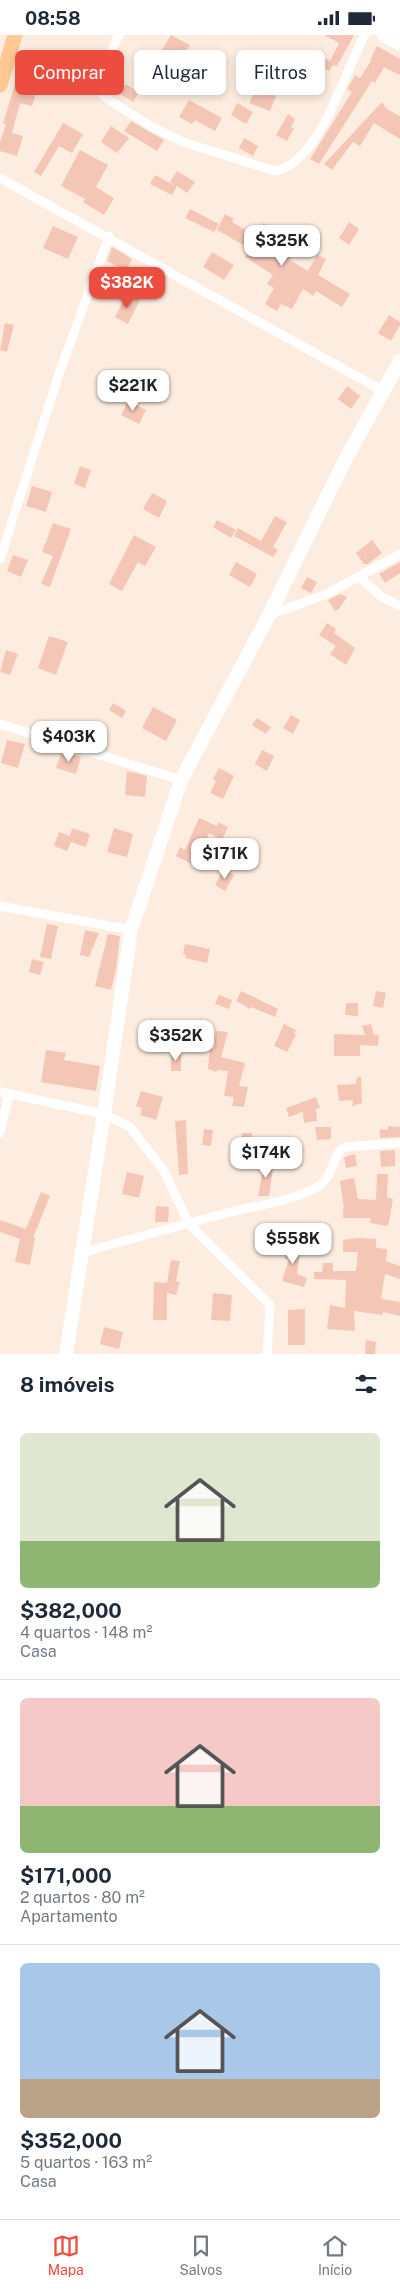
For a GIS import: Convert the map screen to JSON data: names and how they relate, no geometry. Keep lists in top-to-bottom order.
{
  "page": {
    "status": "08:58",
    "chip": ["Comprar", "Alugar", "Filtros"],
    "price": [
      "$325K",
      "$382K",
      "$221K",
      "$403K",
      "$171K",
      "$352K",
      "$174K",
      "$558K"
    ],
    "heading": "8 imóveis",
    "list": [
      {
        "name": "$382,000",
        "note": "4 quartos · 148 m² · Casa"
      },
      {
        "name": "$171,000",
        "note": "2 quartos · 80 m² · Apartamento"
      },
      {
        "name": "$352,000",
        "note": "5 quartos · 163 m² · Casa"
      }
    ],
    "tabs": ["Mapa", "Salvos", "Início"]
  }
}
